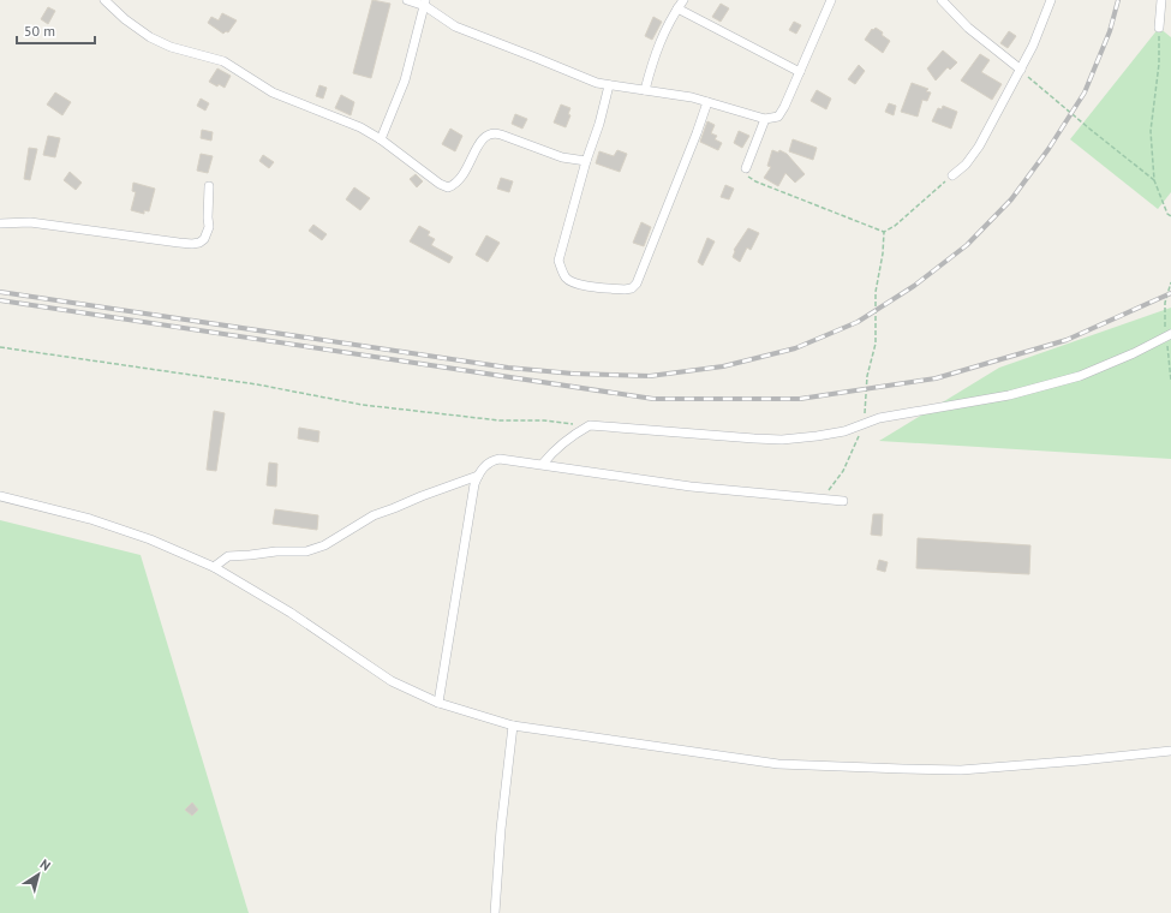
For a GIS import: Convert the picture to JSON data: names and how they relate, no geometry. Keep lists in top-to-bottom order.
{
  "scale_bar": "50 m",
  "north": "top right"
}
